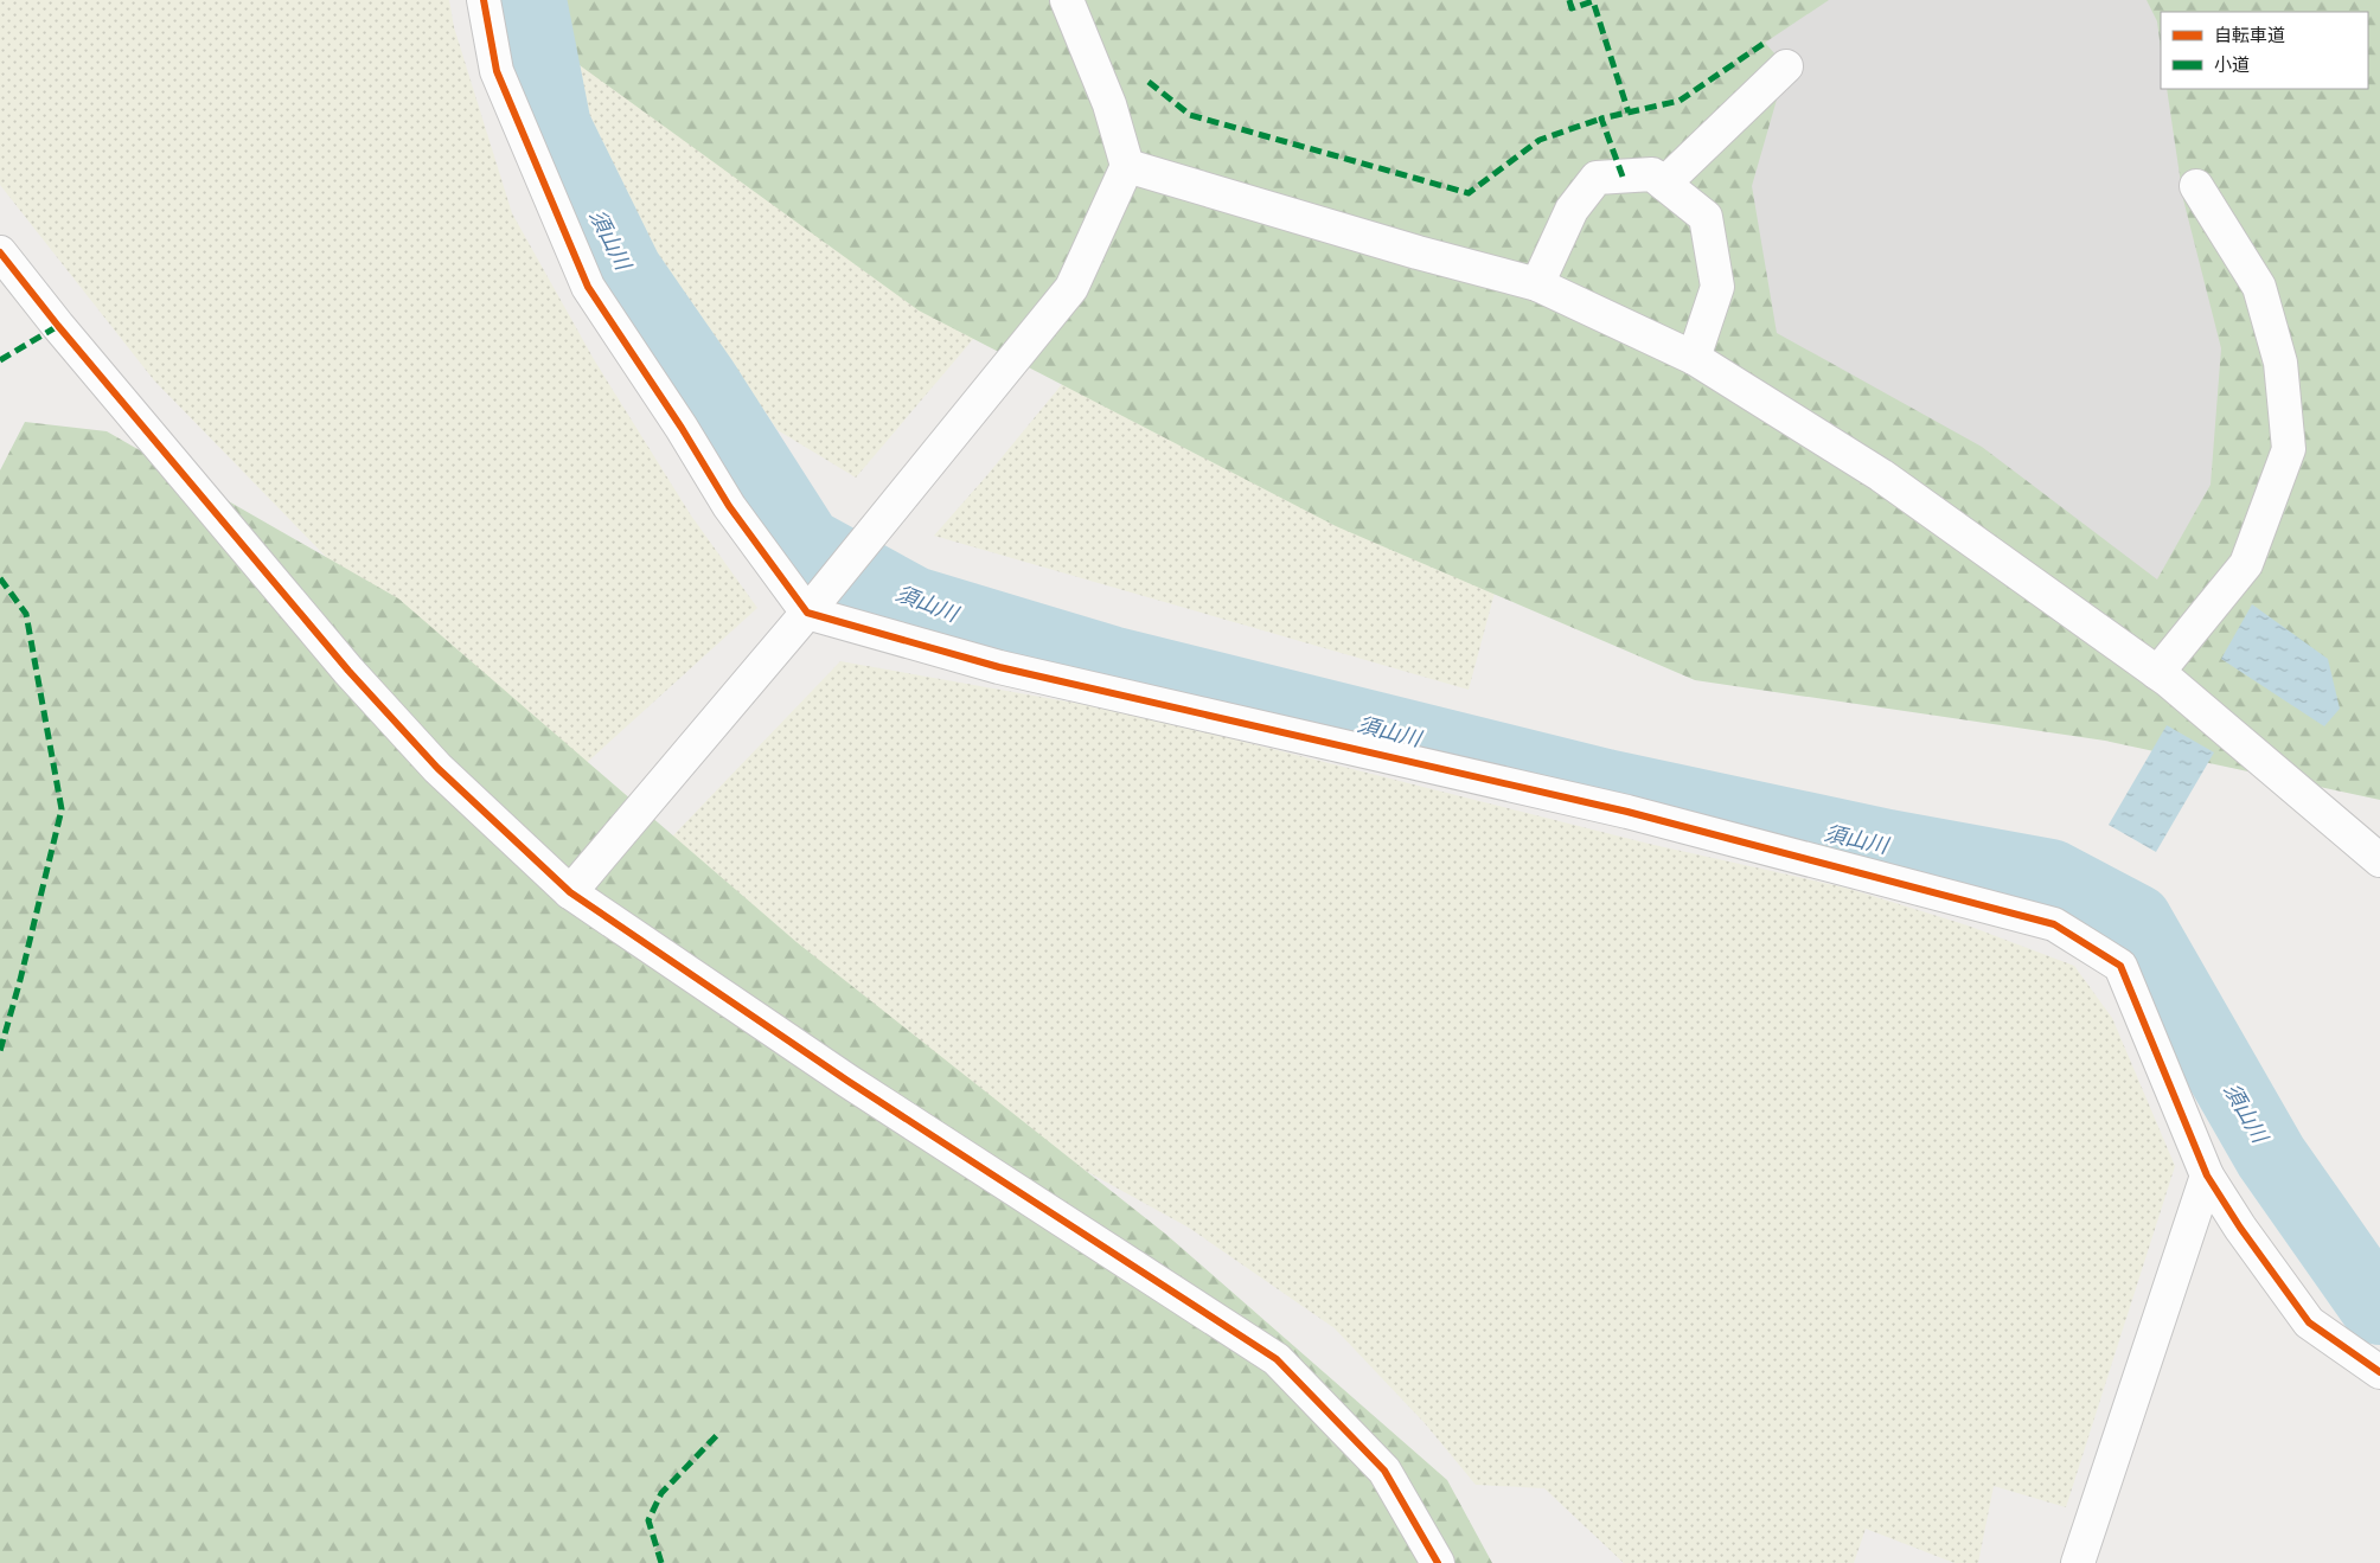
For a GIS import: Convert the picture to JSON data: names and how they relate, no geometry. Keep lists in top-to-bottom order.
{
  "water": ["須山川"],
  "legend": ["自転車道", "小道"]
}
